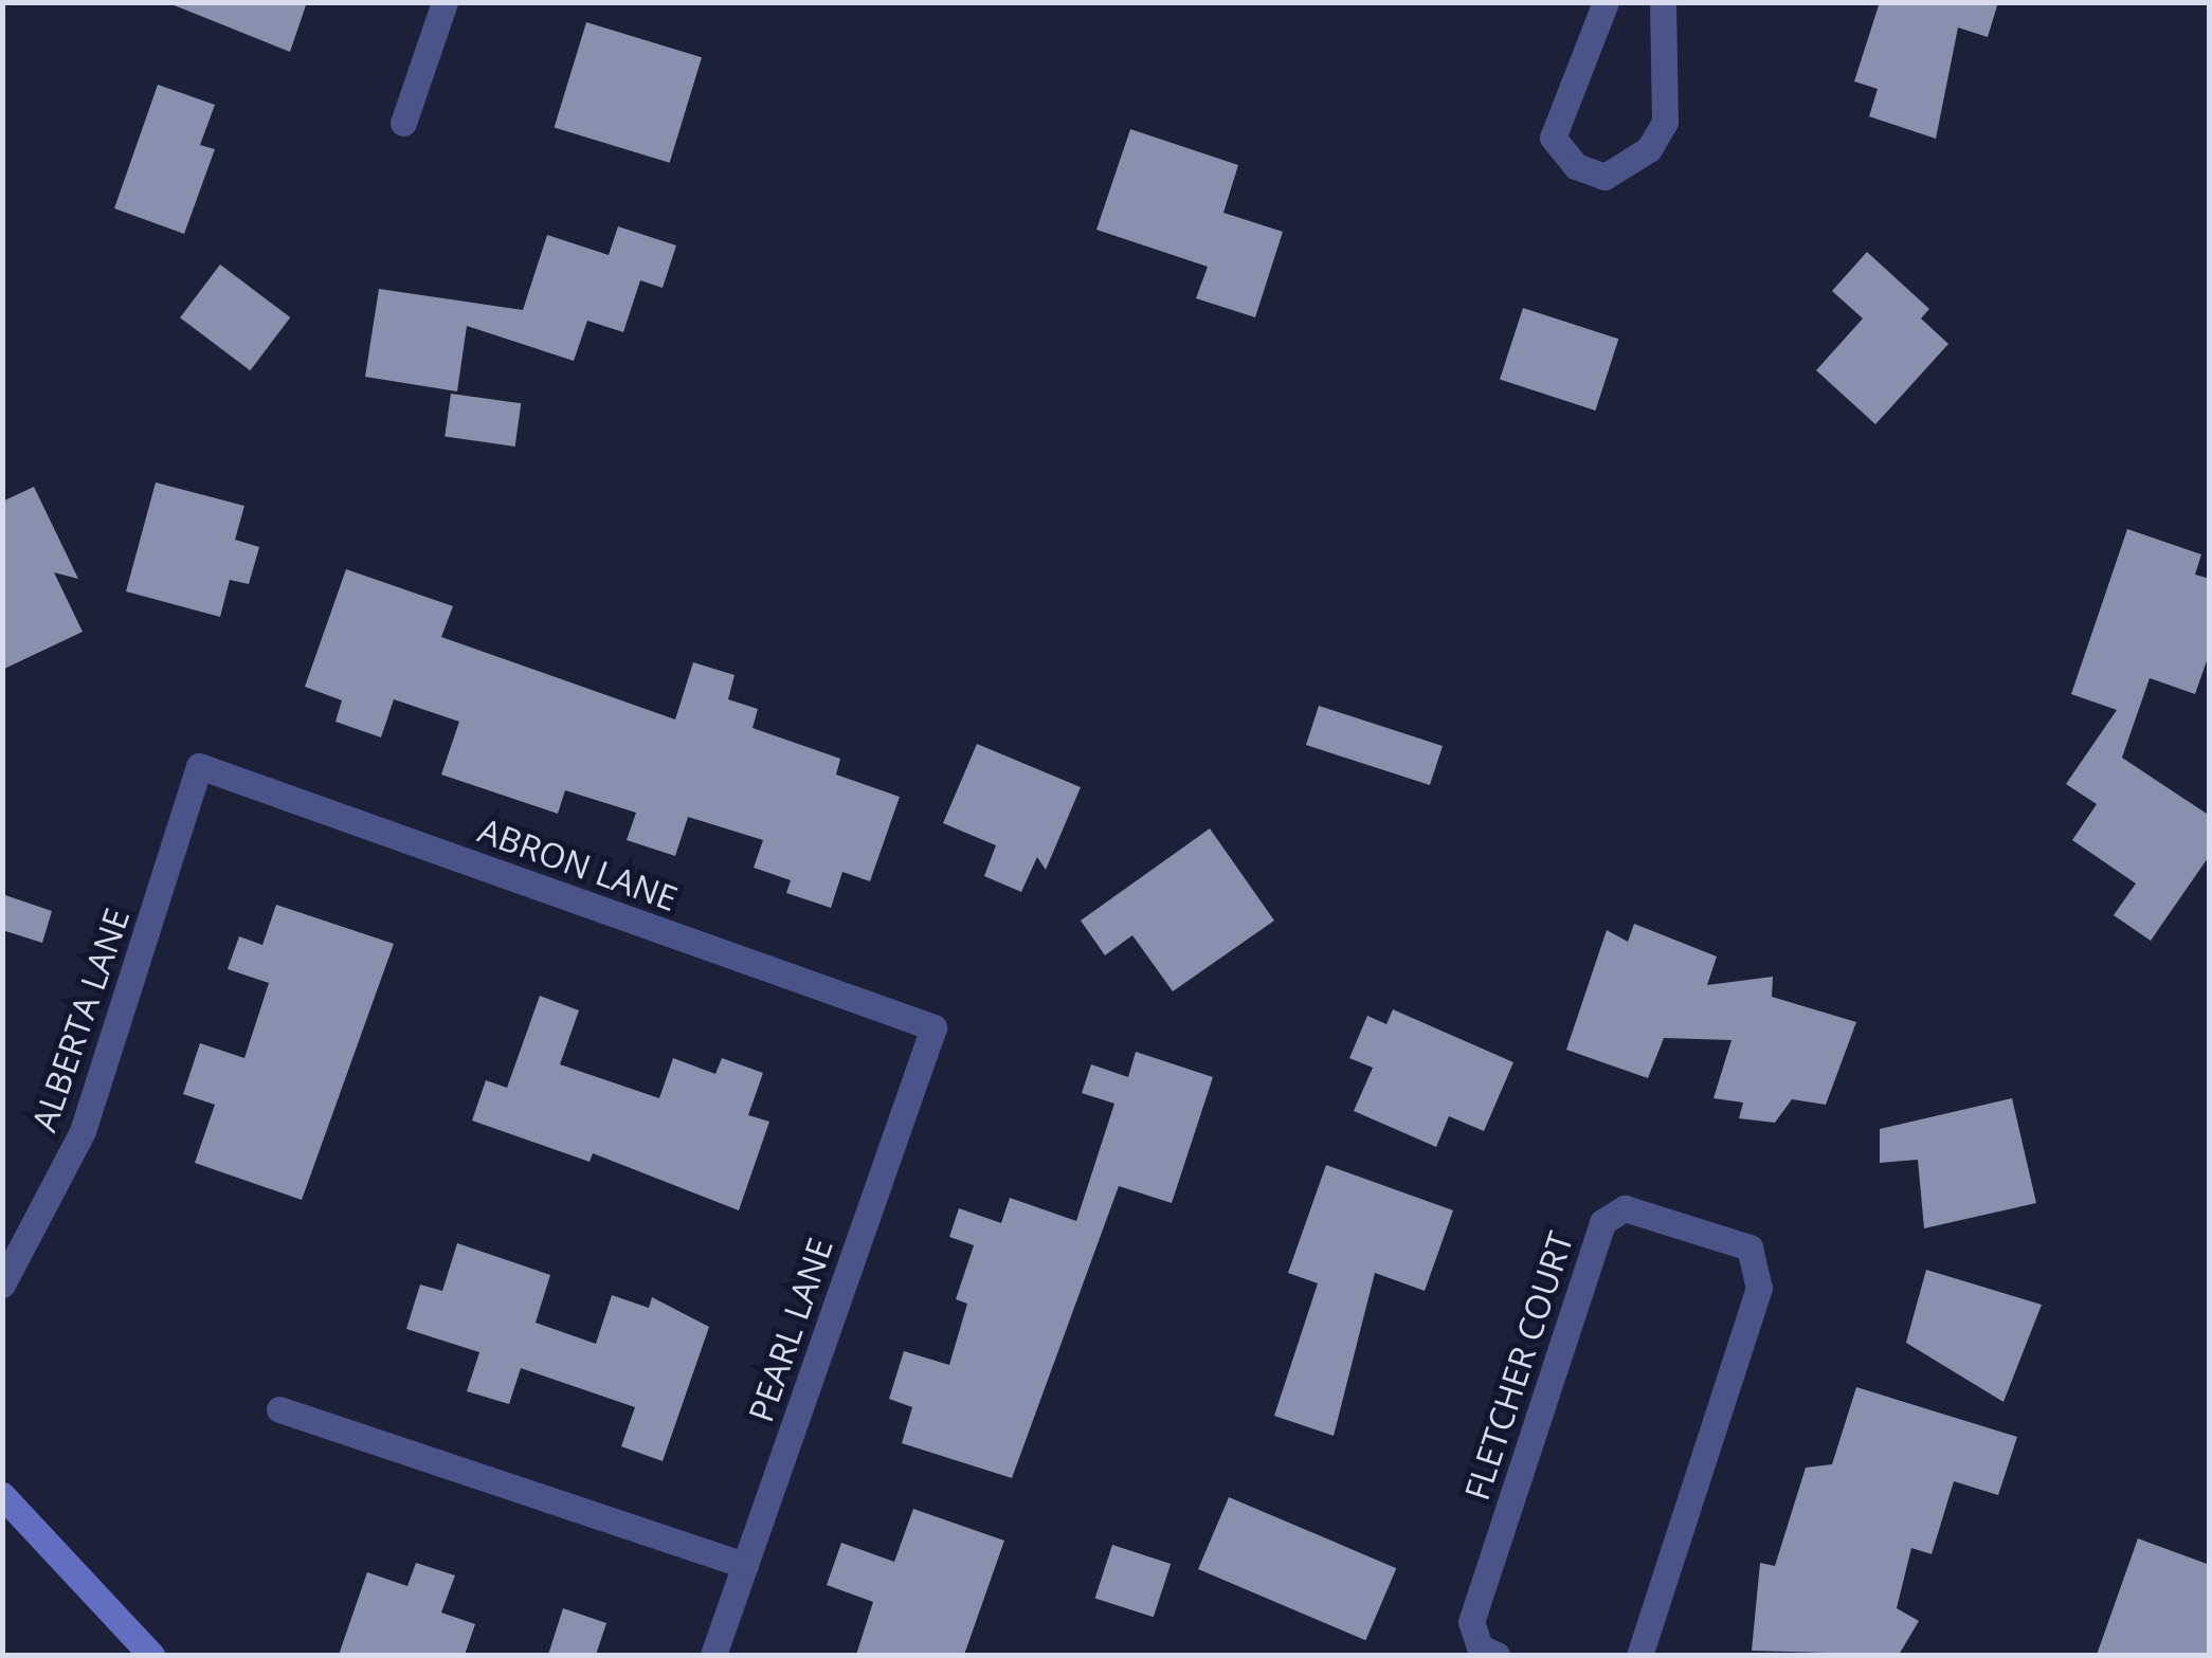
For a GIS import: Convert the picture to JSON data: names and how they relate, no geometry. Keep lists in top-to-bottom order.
{
  "streets": {
    "street": [
      "ABRON LANE",
      "ALBERTA LANE",
      "PEARL LANE",
      "FLETCHER COURT"
    ]
  },
  "crossings": [
    ["ABRON LANE", "ALBERTA LANE"],
    ["ABRON LANE", "PEARL LANE"]
  ]
}
